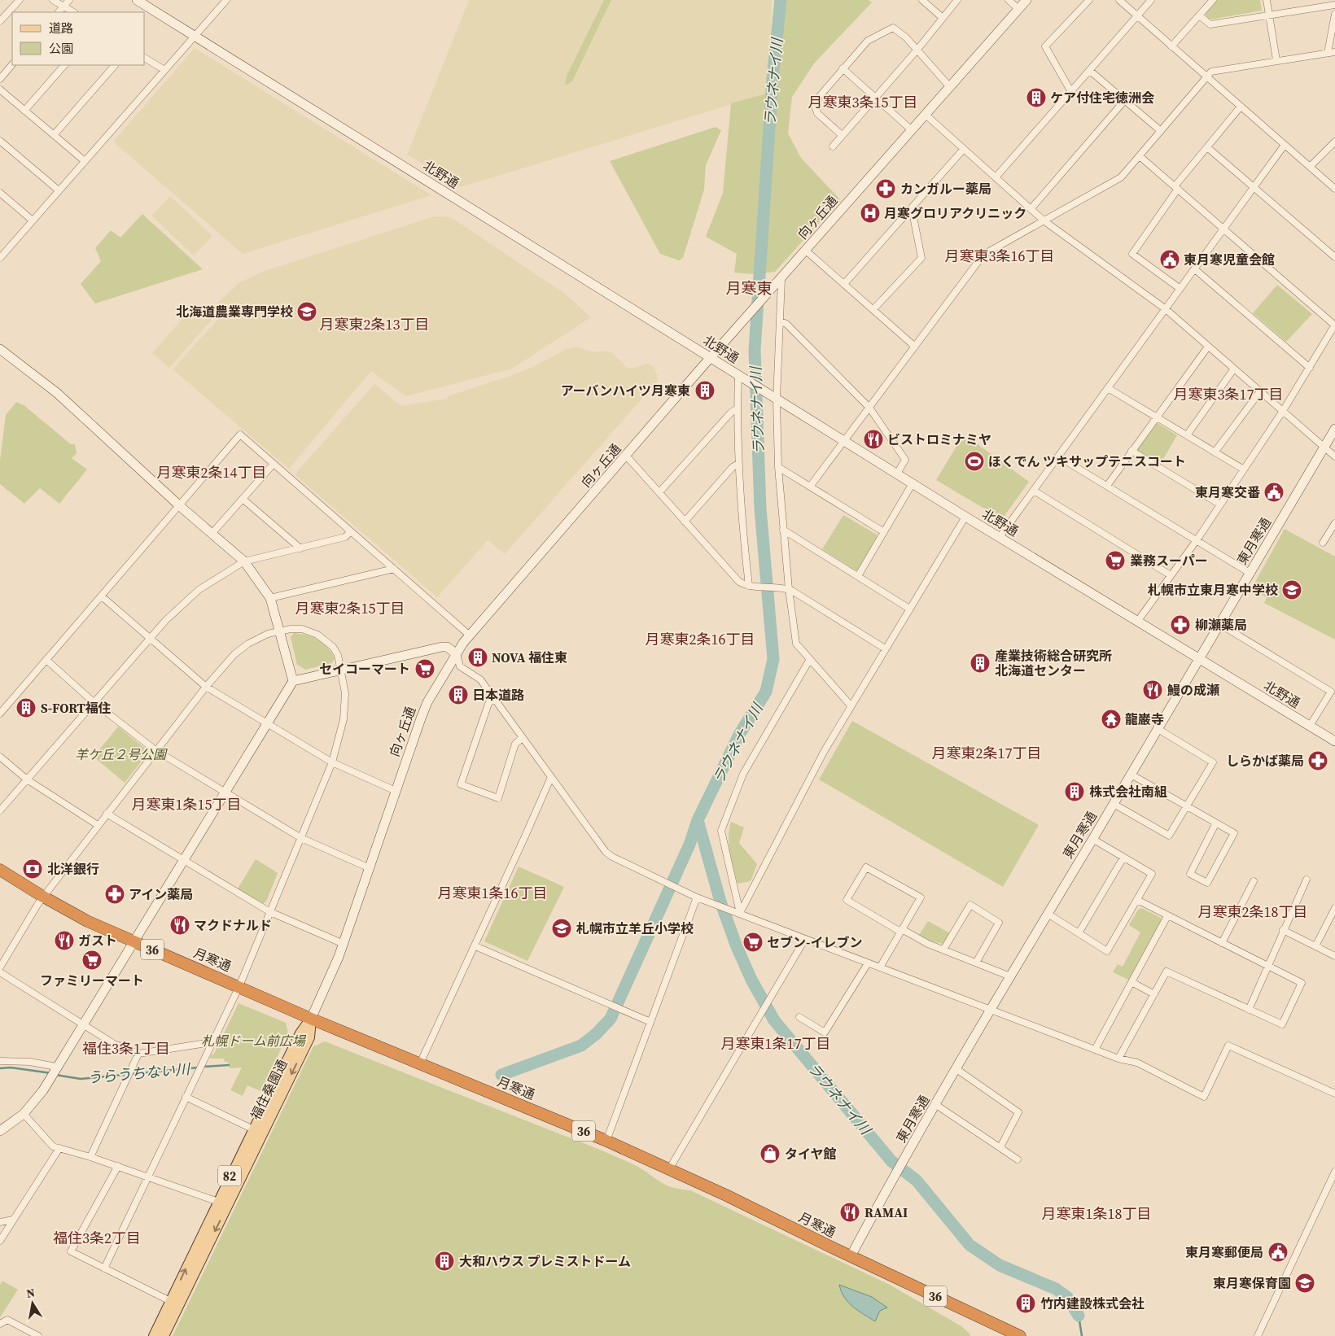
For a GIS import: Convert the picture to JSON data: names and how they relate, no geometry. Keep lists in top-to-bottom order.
{
  "streets": {
    "highway": ["36", "月寒通"],
    "main road": ["福住桑園通", "82"],
    "street": ["北野通", "向ヶ丘通", "東月寒通"]
  },
  "crossings": [
    ["北野通", "向ヶ丘通"],
    ["北野通", "東月寒通"],
    ["向ヶ丘通", "月寒通"],
    ["向ヶ丘通", "福住桑園通"],
    ["東月寒通", "月寒通"],
    ["月寒通", "福住桑園通"]
  ],
  "districts": [
    "月寒東3条15丁目",
    "月寒東3条16丁目",
    "月寒東",
    "月寒東2条13丁目",
    "月寒東3条17丁目",
    "月寒東2条14丁目",
    "月寒東2条15丁目",
    "月寒東2条16丁目",
    "月寒東2条17丁目",
    "月寒東1条15丁目",
    "月寒東1条16丁目",
    "月寒東2条18丁目",
    "月寒東1条17丁目",
    "福住3条1丁目",
    "月寒東1条18丁目",
    "福住3条2丁目"
  ],
  "water": ["ラウネナイ川", "うらうちない川"],
  "parks": ["羊ケ丘２号公園", "札幌ドーム前広場"],
  "places": {
    "building": [
      "ケア付住宅徳洲会",
      "アーバンハイツ月寒東",
      "NOVA 福住東",
      "産業技術総合研究所 北海道センター",
      "日本道路",
      "S-FORT福住",
      "株式会社南組",
      "大和ハウス プレミストドーム",
      "竹内建設株式会社"
    ],
    "pharmacy": [
      "カンガルー薬局",
      "柳瀬薬局",
      "しらかば薬局",
      "アイン薬局"
    ],
    "hospital": ["月寒グロリアクリニック"],
    "public building": ["東月寒児童会館", "東月寒交番", "東月寒郵便局"],
    "school or university": [
      "北海道農業専門学校",
      "札幌市立東月寒中学校",
      "札幌市立羊丘小学校",
      "東月寒保育園"
    ],
    "restaurant": [
      "ビストロミナミヤ",
      "鰻の成瀬",
      "マクドナルド",
      "ガスト",
      "RAMAI"
    ],
    "sports": ["ほくでん ツキサップテニスコート"],
    "supermarket": [
      "業務スーパー",
      "セイコーマート",
      "セブン-イレブン",
      "ファミリーマート"
    ],
    "temple": ["龍巌寺"],
    "bank": ["北洋銀行"],
    "shop": ["タイヤ館"]
  },
  "legend": ["道路", "公園"],
  "north": "top"
}
